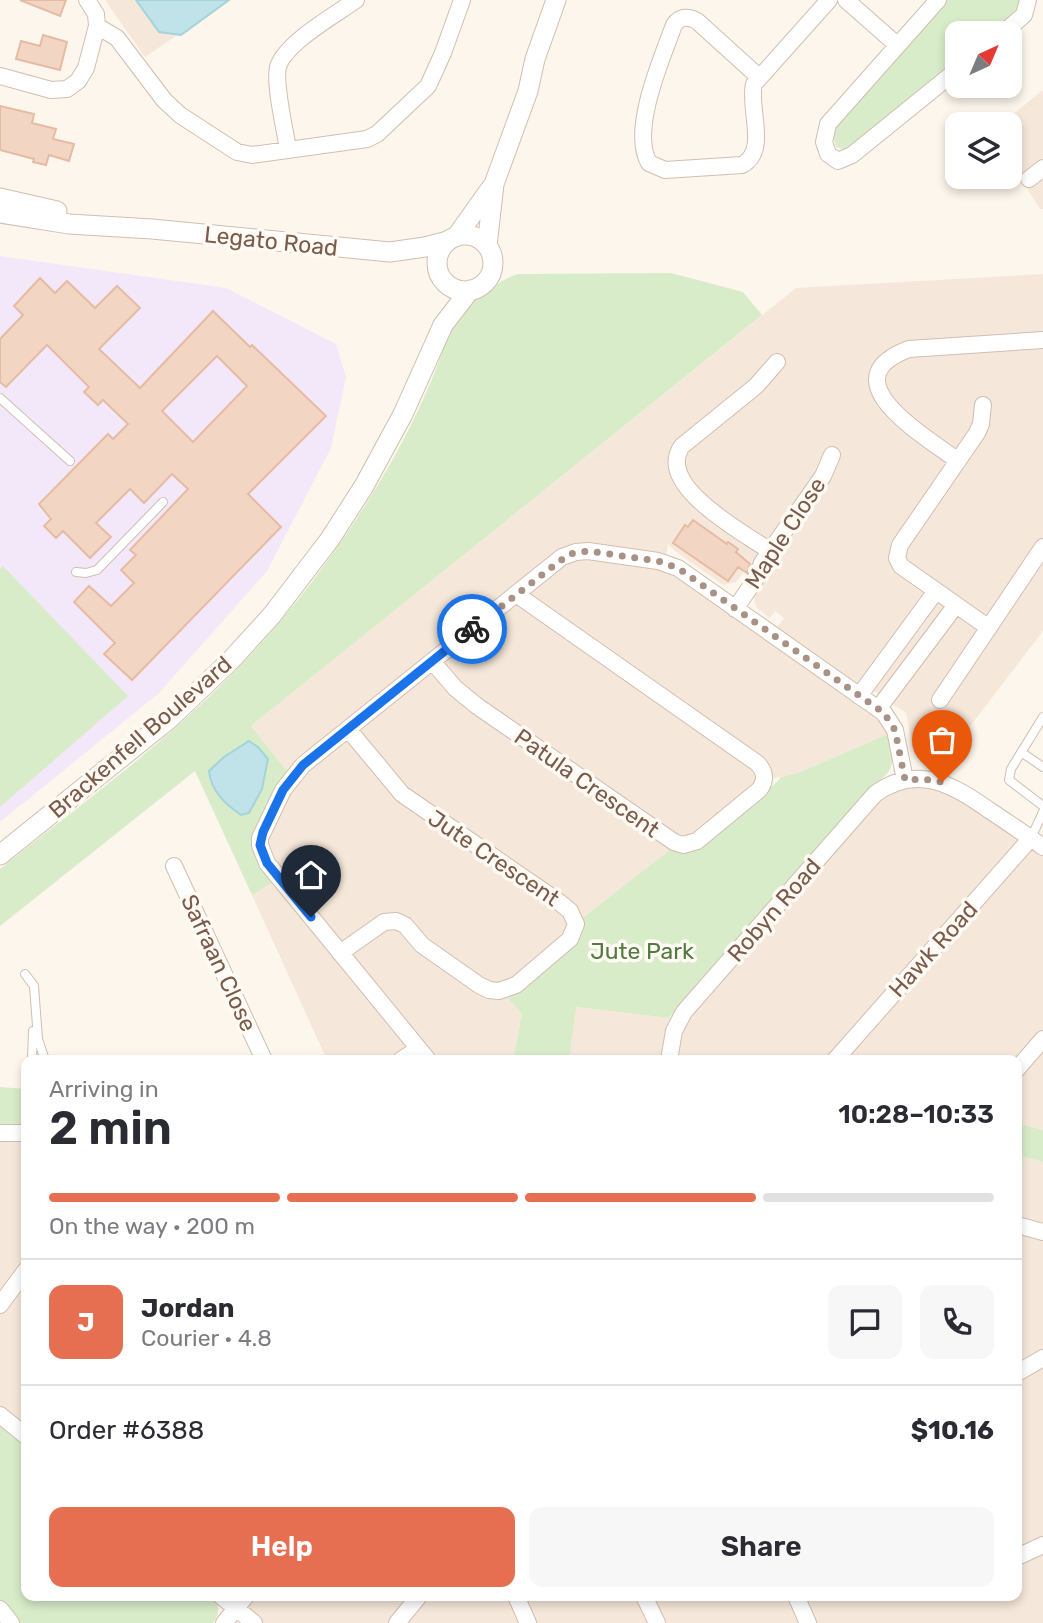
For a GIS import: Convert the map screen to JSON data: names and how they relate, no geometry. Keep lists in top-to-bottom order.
{
  "streets": {
    "street": [
      "Legato Road",
      "Maple Close",
      "Brackenfell Boulevard",
      "Patula Crescent",
      "Jute Crescent",
      "Robyn Road",
      "Hawk Road",
      "Safraan Close"
    ]
  },
  "crossings": [
    ["Legato Road", "Brackenfell Boulevard"]
  ],
  "parks": ["Jute Park"],
  "north": "top right",
  "page": {
    "heading": ["2 min", "Arriving in", "10:28–10:33"],
    "panel": [
      "Jordan",
      "Courier · 4.8",
      "Order #6388",
      "$10.16"
    ],
    "bar": "On the way · 200 m",
    "round": "J",
    "buttons": ["Help", "Share"]
  }
}
